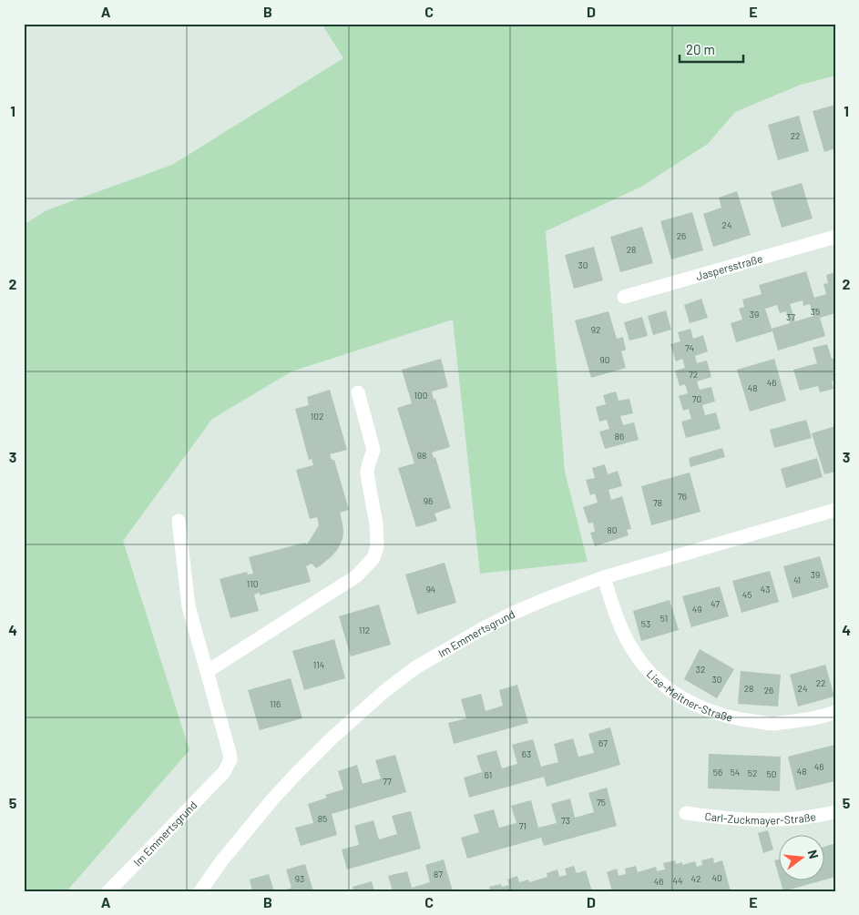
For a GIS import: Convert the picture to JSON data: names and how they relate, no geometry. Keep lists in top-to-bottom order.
{
  "streets": {
    "street": [
      "Jaspersstraße",
      "Im Emmertsgrund",
      "Lise-Meitner-Straße",
      "Carl-Zuckmayer-Straße"
    ]
  },
  "crossings": [
    ["Im Emmertsgrund", "Lise-Meitner-Straße"]
  ],
  "house_numbers": [
    "22",
    "24",
    "26",
    "28",
    "30",
    "35",
    "39",
    "37",
    "92",
    "74",
    "90",
    "72",
    "46",
    "48",
    "100",
    "70",
    "102",
    "86",
    "98",
    "76",
    "96",
    "78",
    "80",
    "39",
    "41",
    "110",
    "94",
    "43",
    "45",
    "47",
    "49",
    "51",
    "53",
    "112",
    "114",
    "32",
    "30",
    "22",
    "28",
    "24",
    "26",
    "116",
    "67",
    "63",
    "46",
    "48",
    "56",
    "54",
    "52",
    "50",
    "61",
    "77",
    "75",
    "85",
    "73",
    "71",
    "87",
    "40",
    "93",
    "42",
    "44",
    "46"
  ],
  "scale_bar": "20 m",
  "north": "right",
  "grid": {
    "columns": [
      "A",
      "B",
      "C",
      "D",
      "E"
    ],
    "rows": [
      "1",
      "2",
      "3",
      "4",
      "5"
    ]
  }
}
